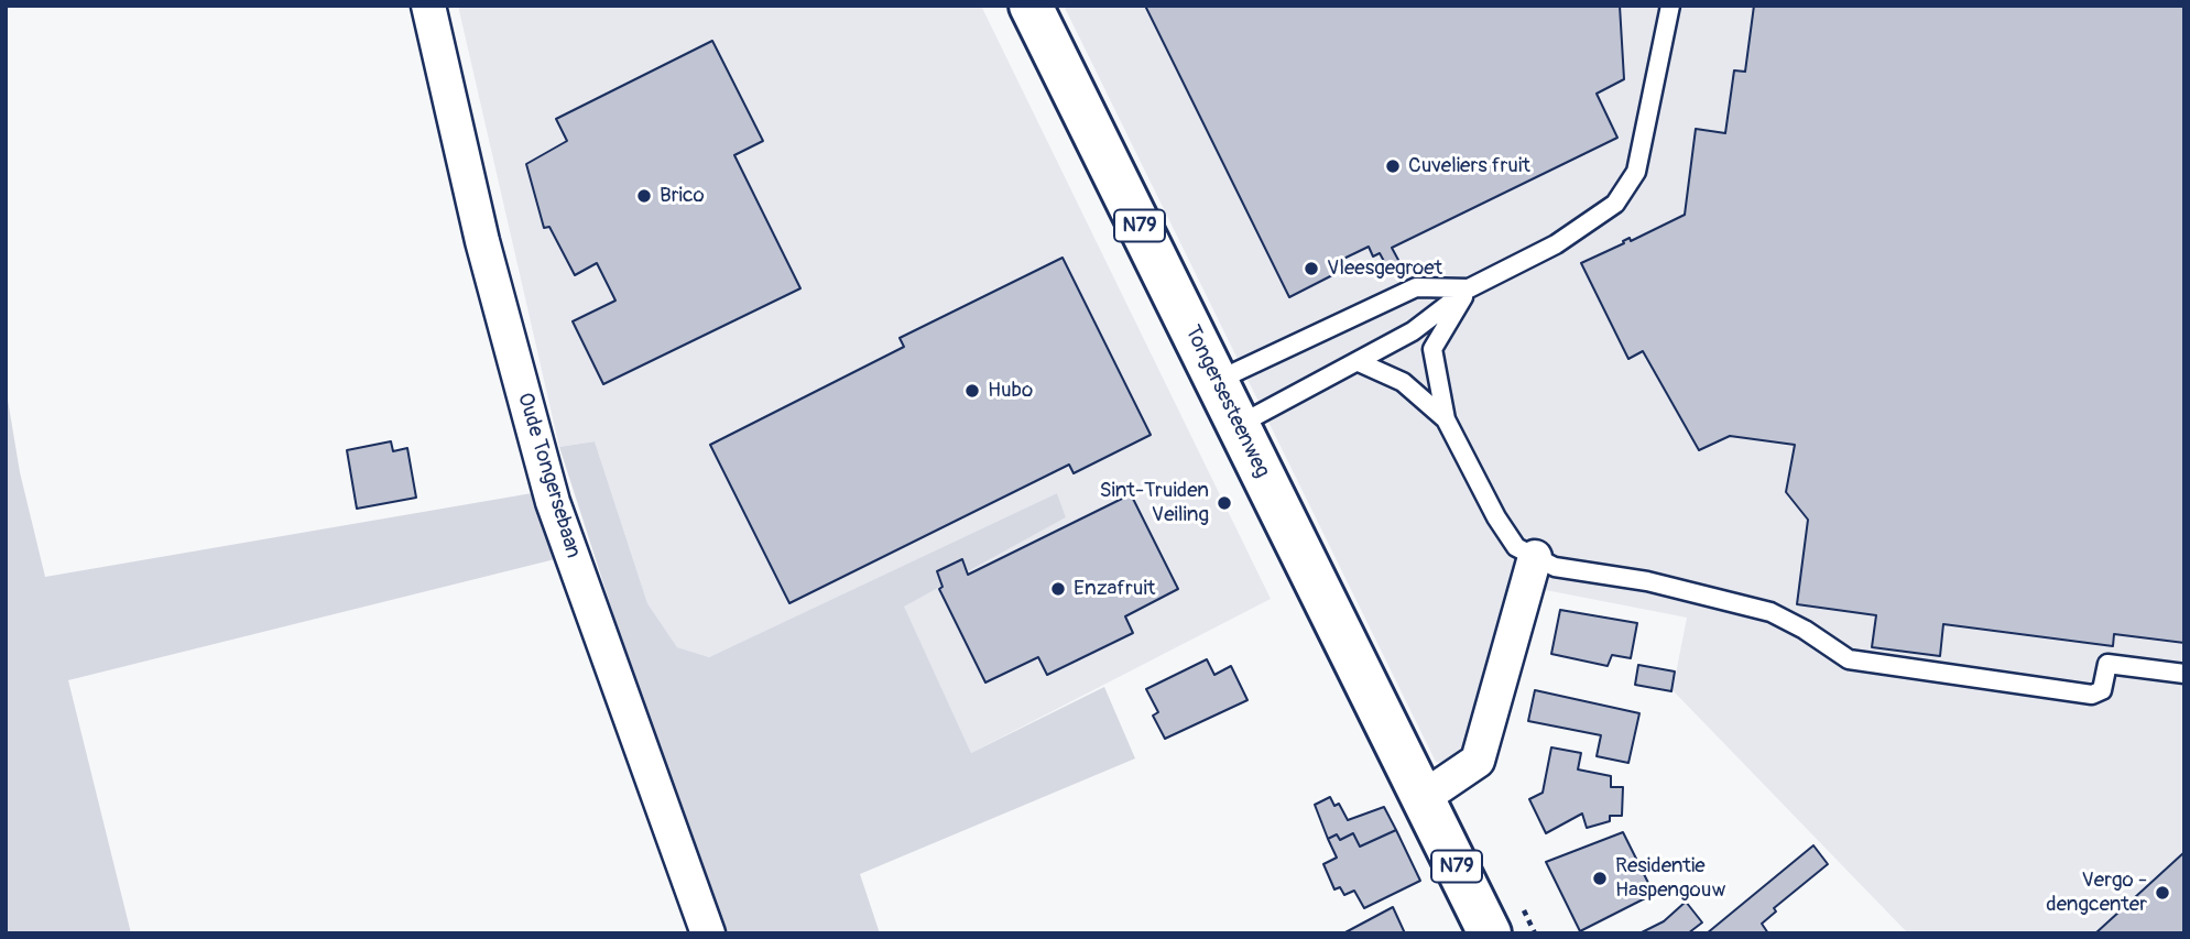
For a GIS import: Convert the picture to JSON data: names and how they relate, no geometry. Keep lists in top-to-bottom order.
{
  "streets": {
    "main road": ["N79", "Tongersesteenweg"],
    "street": ["Oude Tongersebaan"]
  },
  "places": [
    "Cuveliers fruit",
    "Brico",
    "Vleesgegroet",
    "Hubo",
    "Sint-Truiden Veiling",
    "Enzafruit",
    "Residentie Haspengouw",
    "Vergo - dengcenter"
  ]
}
